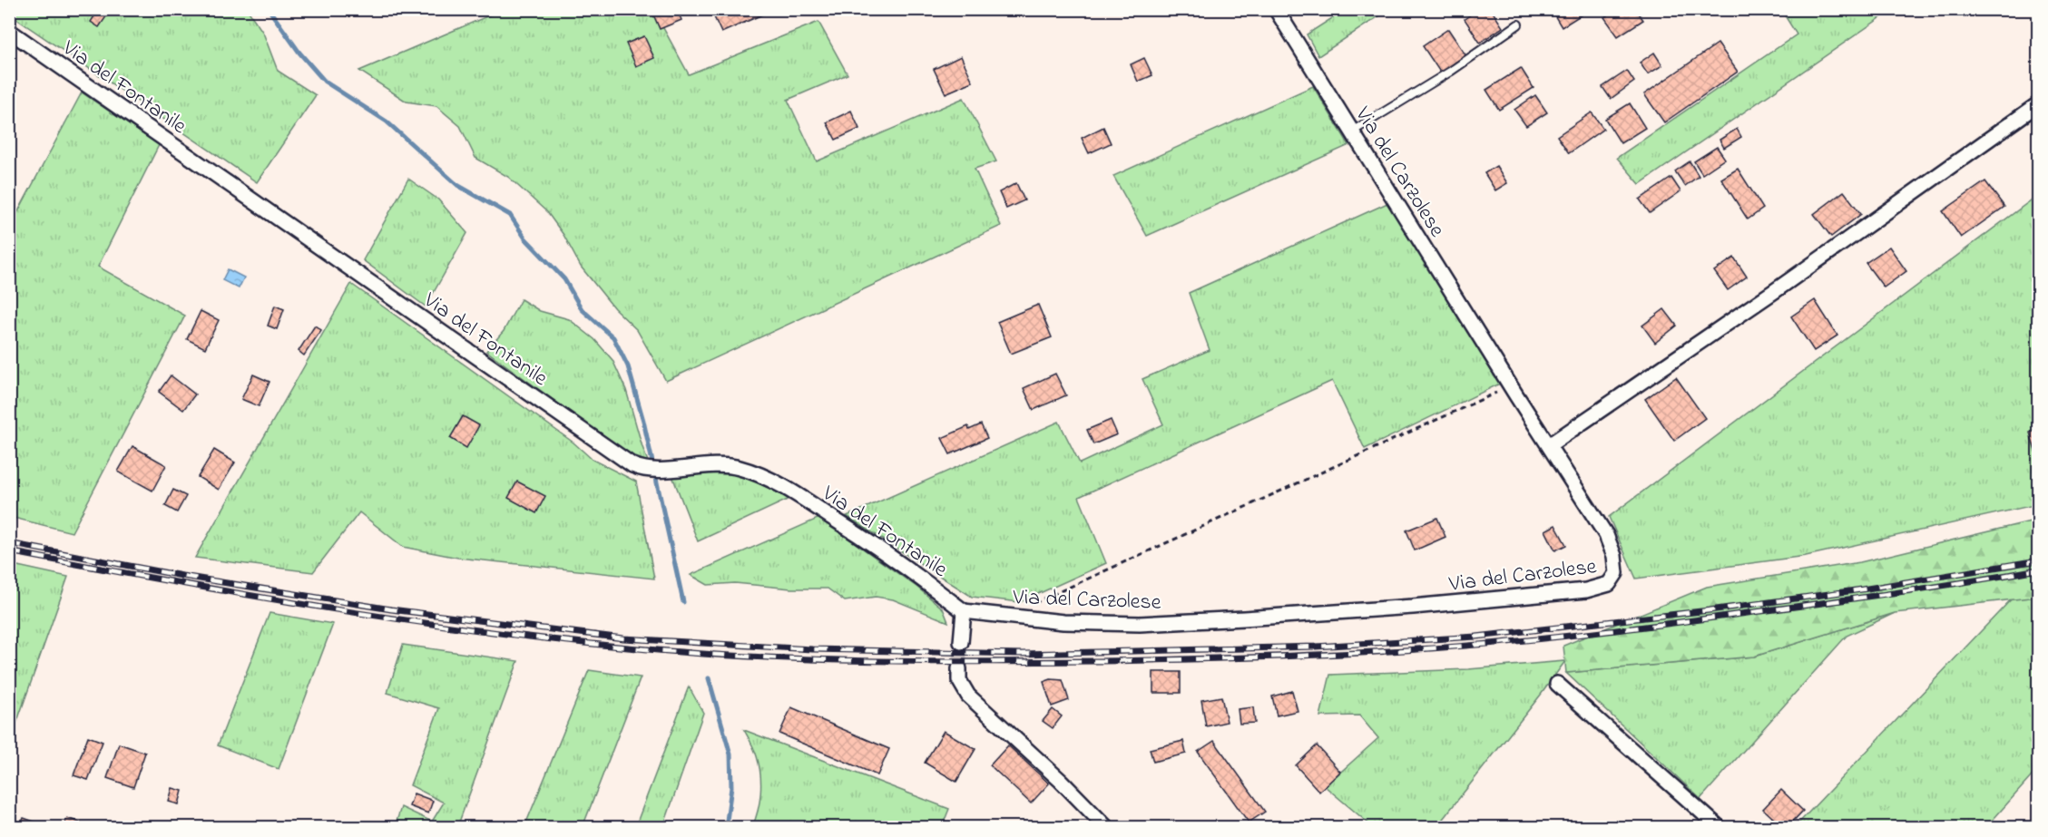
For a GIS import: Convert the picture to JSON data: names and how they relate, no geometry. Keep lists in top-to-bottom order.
{
  "streets": {
    "street": ["Via del Fontanile", "Via del Carzolese"]
  },
  "crossings": [
    ["Via del Fontanile", "Via del Carzolese"]
  ]
}
